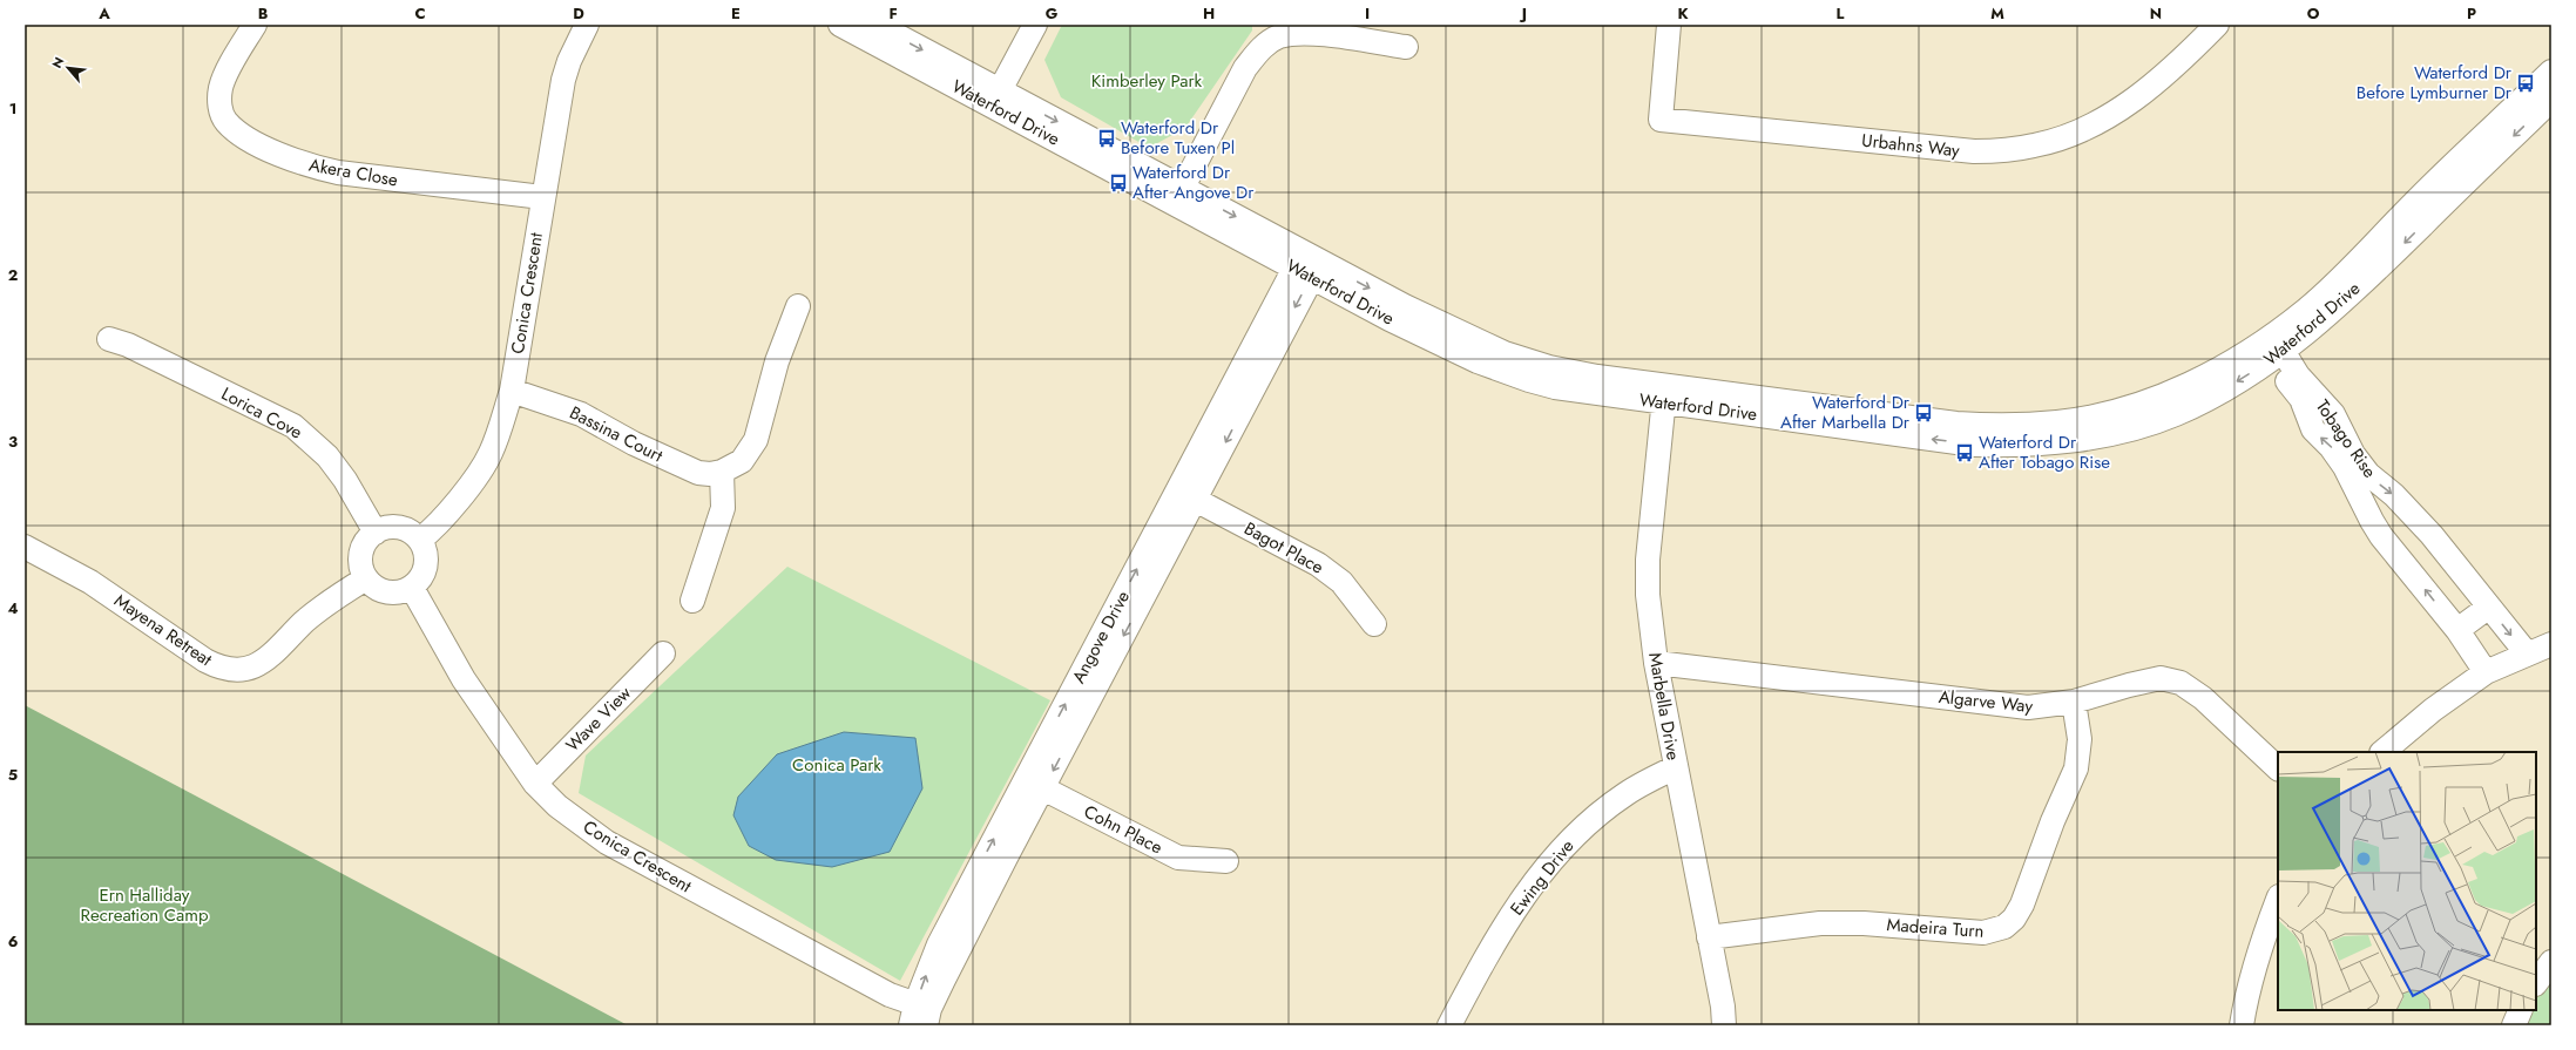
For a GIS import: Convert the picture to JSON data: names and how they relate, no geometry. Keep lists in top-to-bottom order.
{
  "streets": {
    "street": [
      "Waterford Drive",
      "Urbahns Way",
      "Akera Close",
      "Conica Crescent",
      "Lorica Cove",
      "Bassina Court",
      "Tobago Rise",
      "Bagot Place",
      "Mayena Retreat",
      "Angove Drive",
      "Algarve Way",
      "Marbella Drive",
      "Wave View",
      "Cohn Place",
      "Ewing Drive",
      "Madeira Turn"
    ]
  },
  "crossings": [
    ["Waterford Drive", "Tobago Rise"],
    ["Waterford Drive", "Angove Drive"],
    ["Waterford Drive", "Marbella Drive"],
    ["Akera Close", "Conica Crescent"],
    ["Conica Crescent", "Lorica Cove"],
    ["Conica Crescent", "Bassina Court"],
    ["Conica Crescent", "Mayena Retreat"],
    ["Conica Crescent", "Angove Drive"],
    ["Conica Crescent", "Wave View"],
    ["Lorica Cove", "Mayena Retreat"],
    ["Bagot Place", "Angove Drive"],
    ["Angove Drive", "Cohn Place"],
    ["Algarve Way", "Marbella Drive"],
    ["Algarve Way", "Madeira Turn"],
    ["Marbella Drive", "Ewing Drive"],
    ["Marbella Drive", "Madeira Turn"]
  ],
  "parks": ["Kimberley Park", "Conica Park", "Ern Halliday Recreation Camp"],
  "places": {
    "bus stop": [
      "Waterford Dr Before Lymburner Dr",
      "Waterford Dr Before Tuxen Pl",
      "Waterford Dr After Angove Dr",
      "Waterford Dr After Marbella Dr",
      "Waterford Dr After Tobago Rise"
    ]
  },
  "north": "top left",
  "grid": {
    "columns": [
      "A",
      "B",
      "C",
      "D",
      "E",
      "F",
      "G",
      "H",
      "I",
      "J",
      "K",
      "L",
      "M",
      "N",
      "O",
      "P"
    ],
    "rows": [
      "1",
      "2",
      "3",
      "4",
      "5",
      "6"
    ]
  }
}
